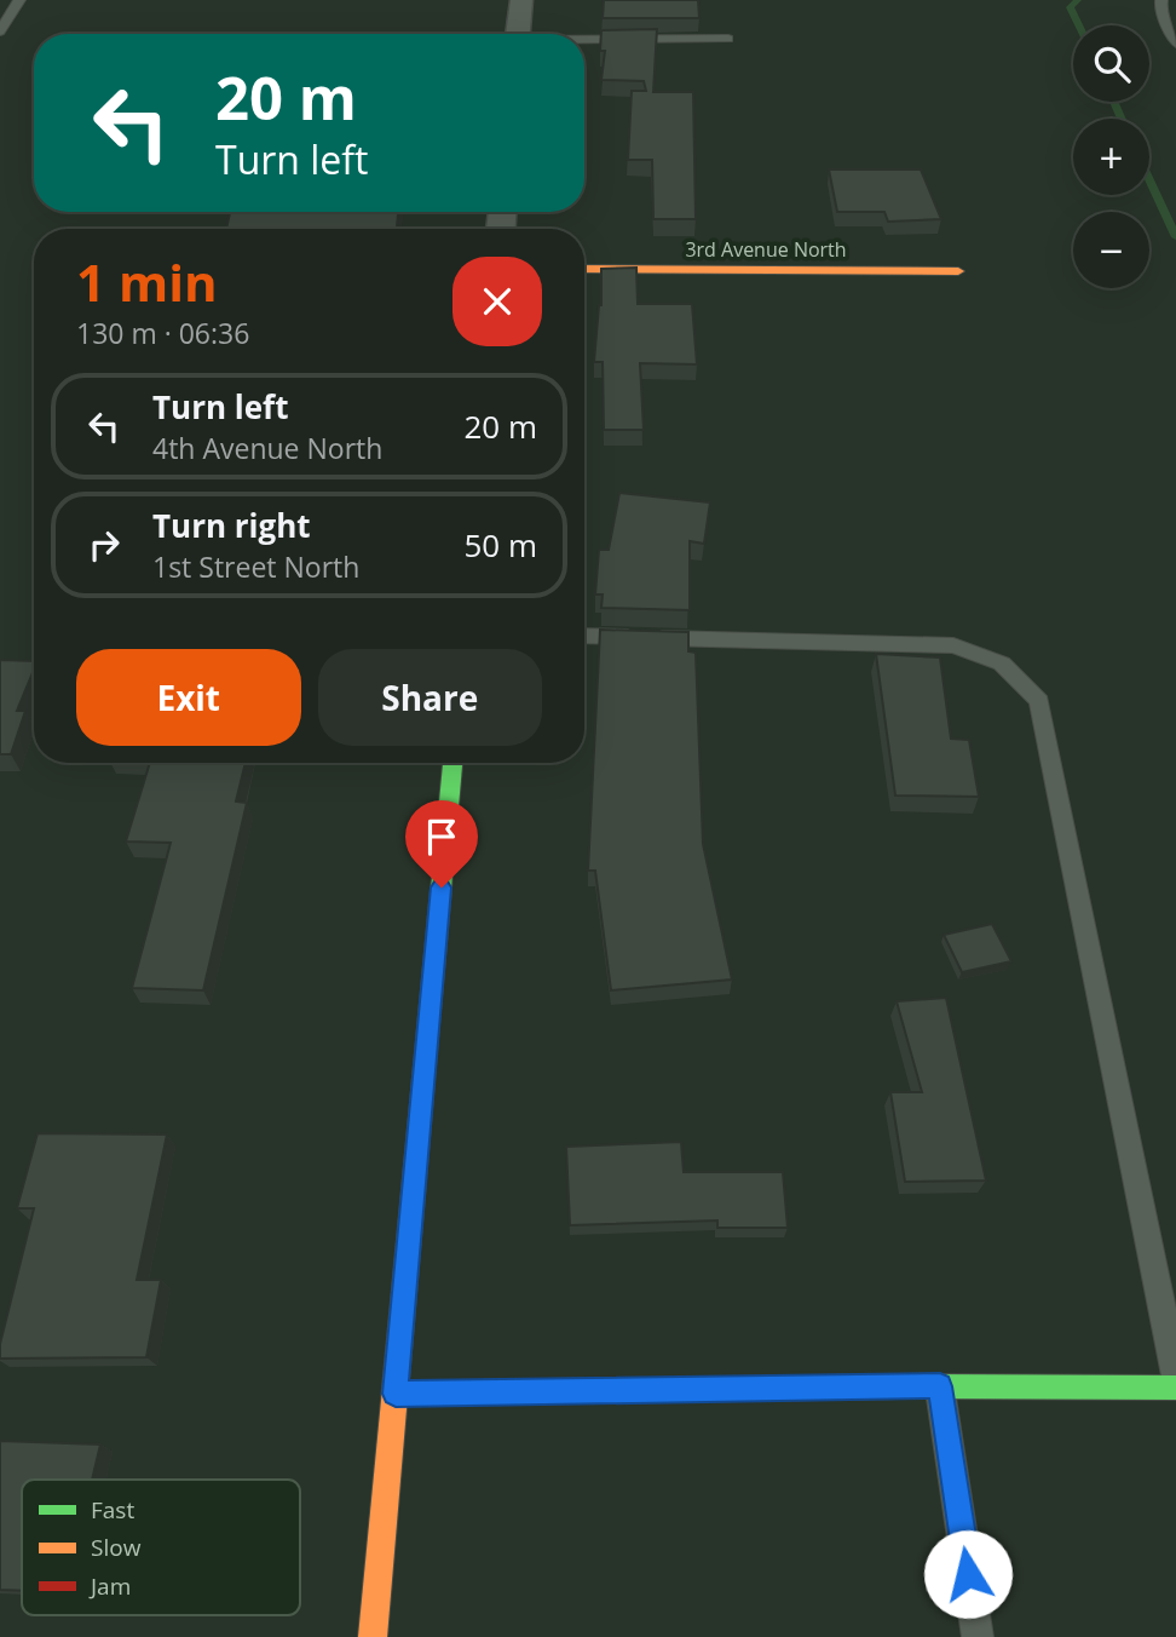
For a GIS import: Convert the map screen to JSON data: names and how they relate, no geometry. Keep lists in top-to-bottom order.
{
  "streets": {
    "street": ["3rd Avenue North"]
  },
  "legend": ["Fast", "Slow", "Jam"],
  "page": {
    "map_buttons": ["+", "−"],
    "turn": ["20 m", "Turn left"],
    "heading": ["1 min", "130 m · 06:36"],
    "list": [
      {
        "name": "Turn left",
        "note": "4th Avenue North",
        "value": "20 m"
      },
      {
        "name": "Turn right",
        "note": "1st Street North",
        "value": "50 m"
      }
    ],
    "buttons": ["Exit", "Share"]
  }
}
